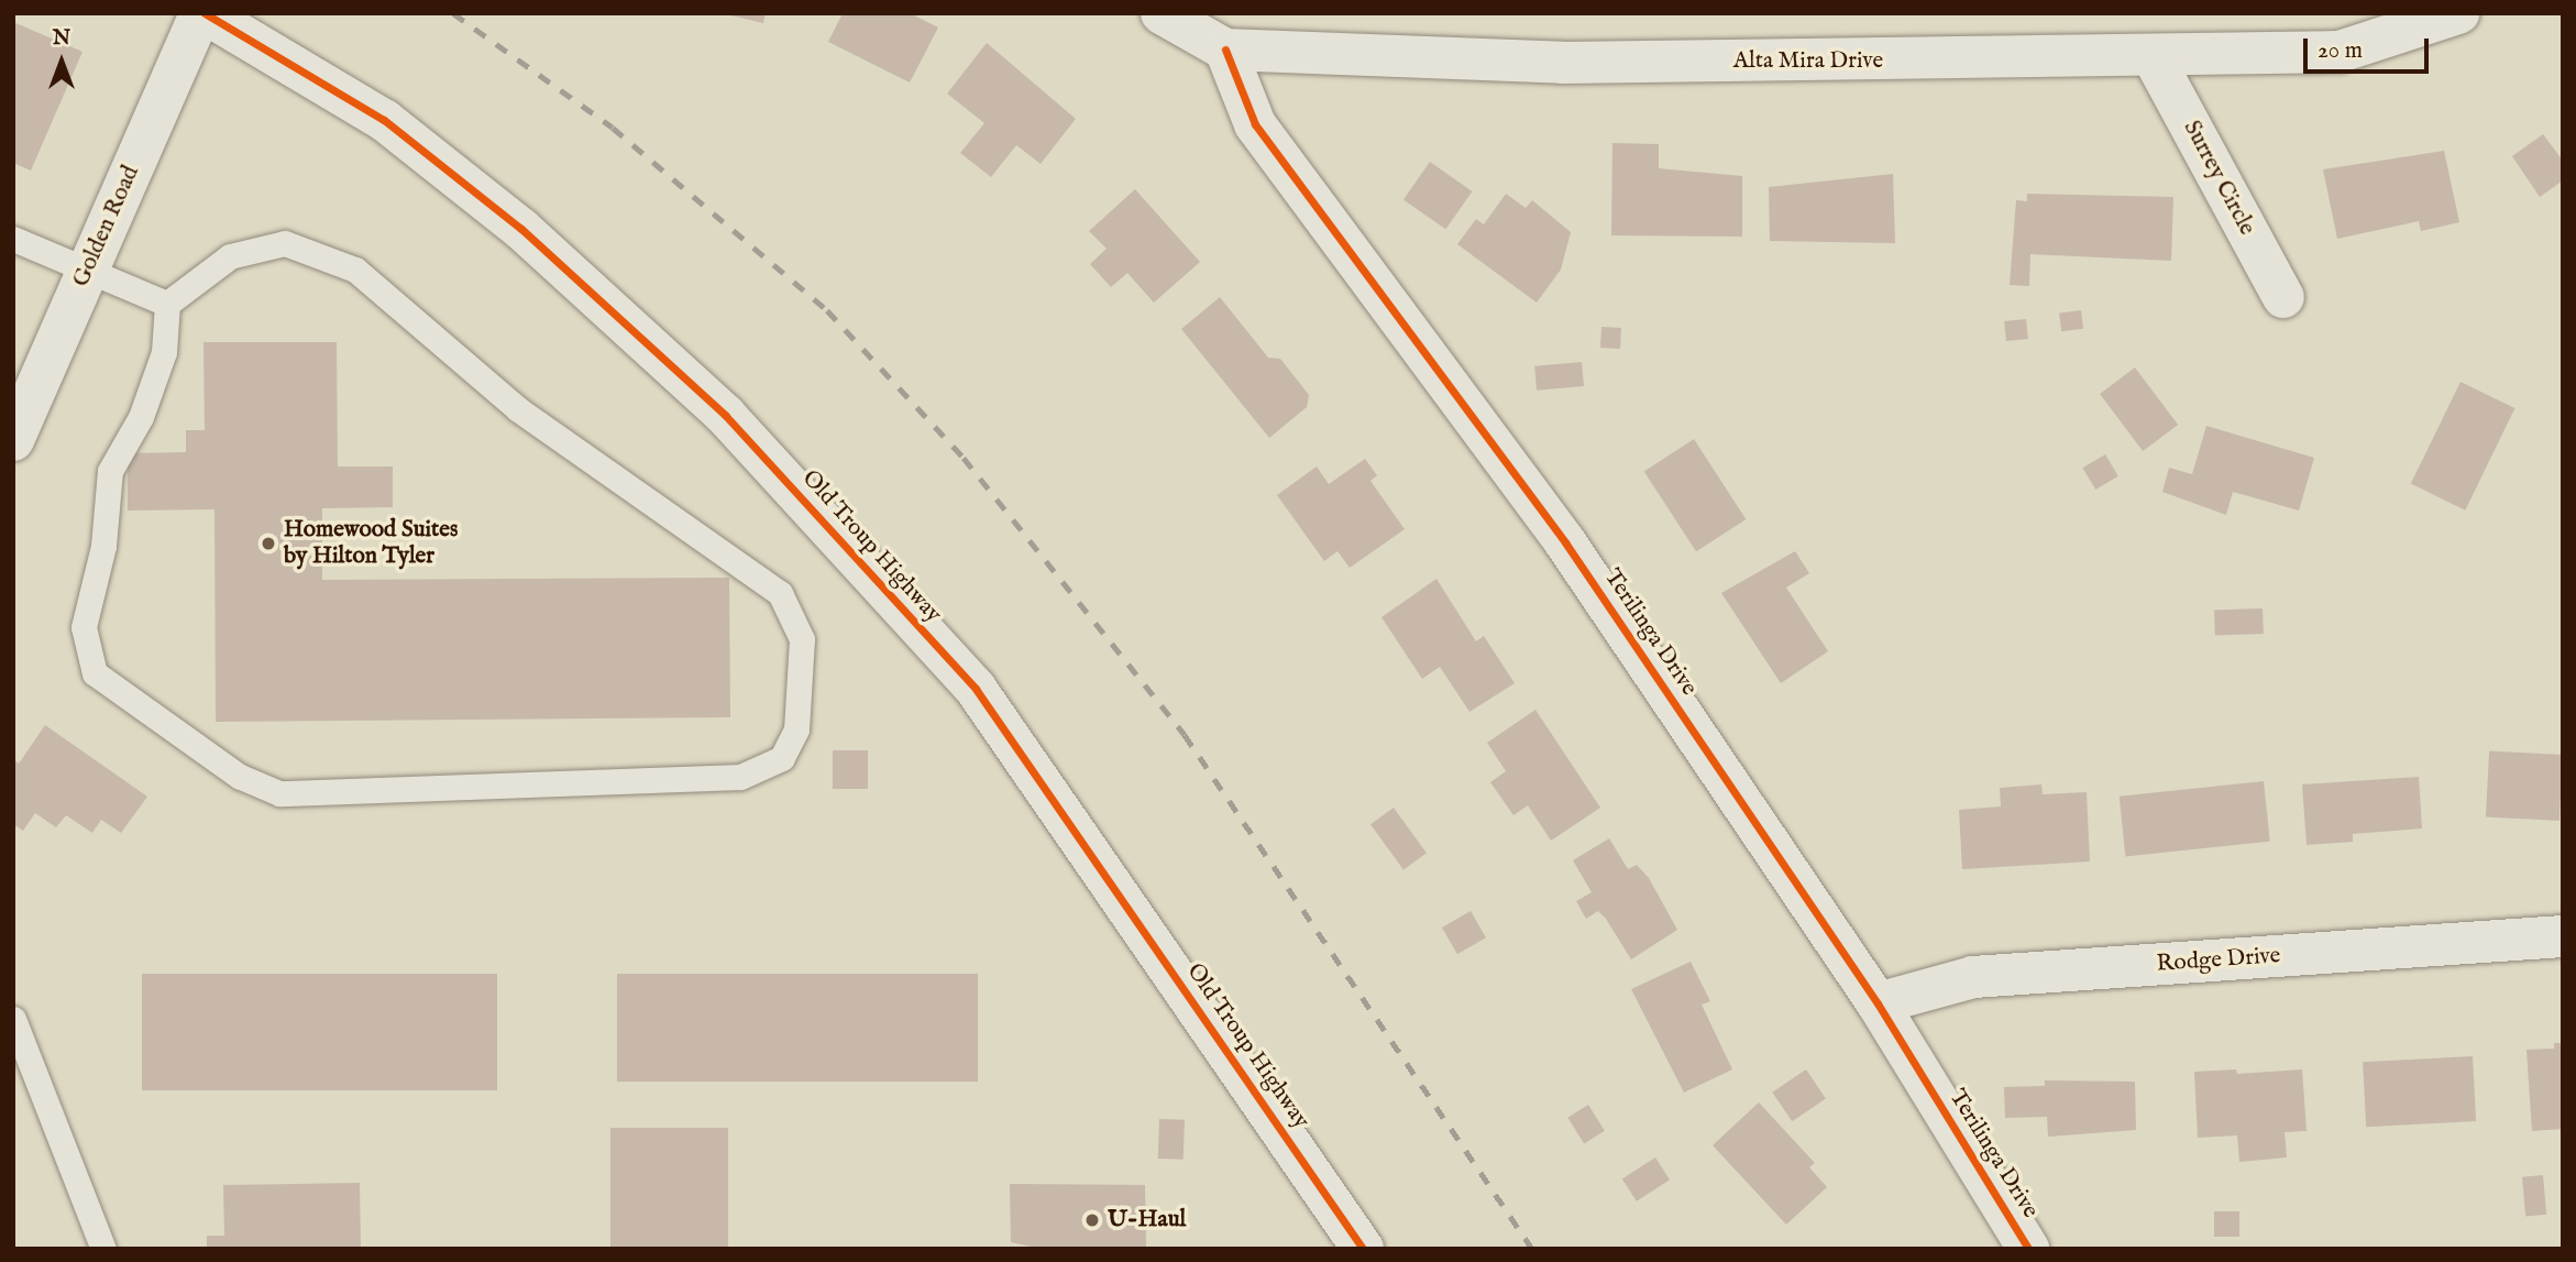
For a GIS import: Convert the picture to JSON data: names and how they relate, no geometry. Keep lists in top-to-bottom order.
{
  "streets": {
    "street": [
      "Alta Mira Drive",
      "Surrey Circle",
      "Golden Road",
      "Old Troup Highway",
      "Terilinga Drive",
      "Rodge Drive"
    ]
  },
  "crossings": [
    ["Alta Mira Drive", "Surrey Circle"],
    ["Alta Mira Drive", "Terilinga Drive"],
    ["Golden Road", "Old Troup Highway"],
    ["Terilinga Drive", "Rodge Drive"]
  ],
  "places": ["Homewood Suites by Hilton Tyler", "U-Haul"],
  "scale_bar": "20 m",
  "north": "top"
}
